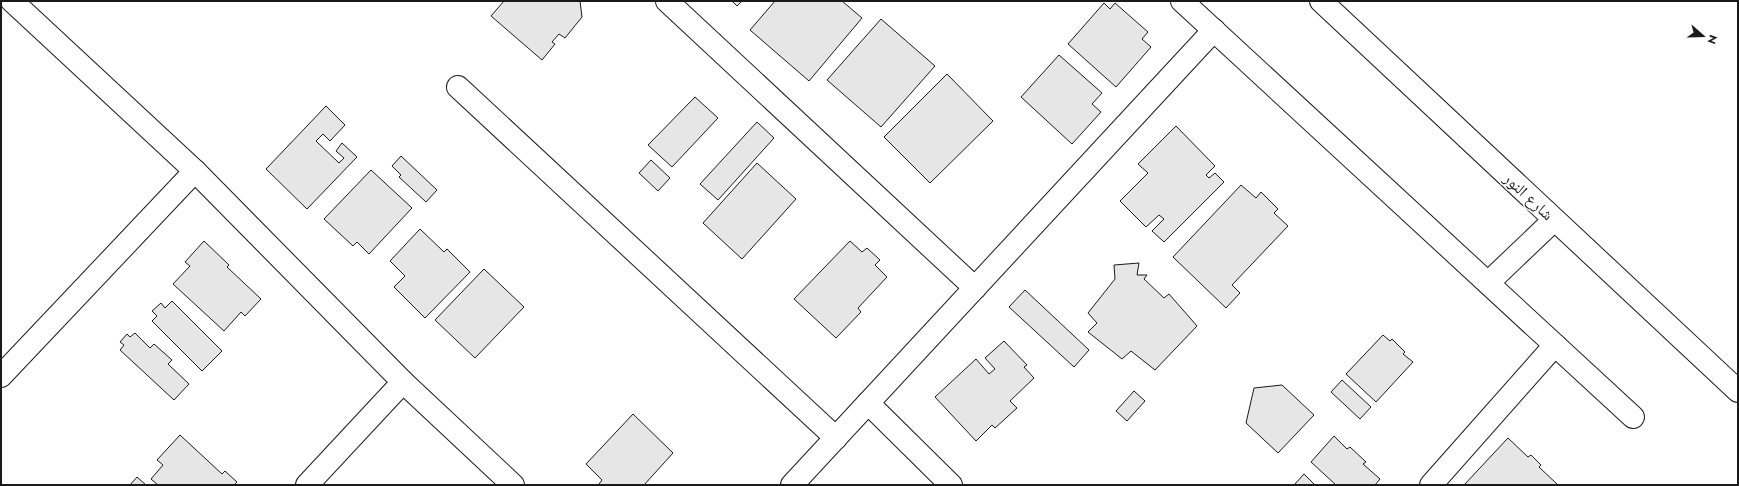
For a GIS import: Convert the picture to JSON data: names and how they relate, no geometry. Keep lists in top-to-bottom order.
{
  "streets": {
    "street": ["شارع النور"]
  },
  "north": "right"
}
